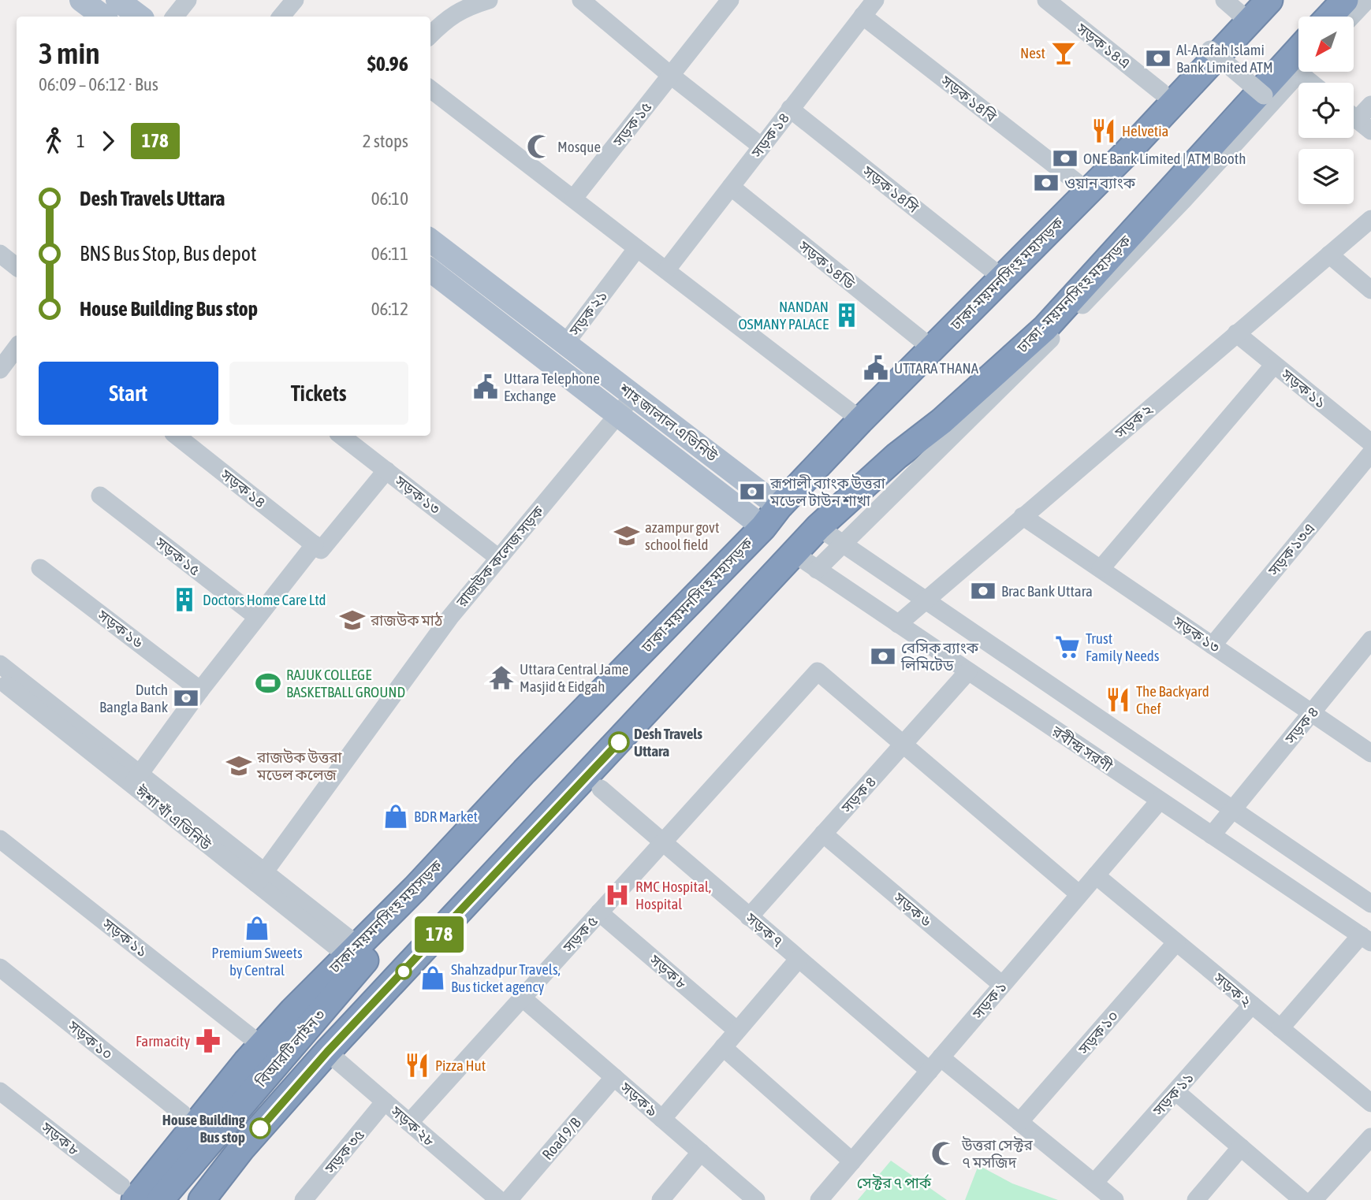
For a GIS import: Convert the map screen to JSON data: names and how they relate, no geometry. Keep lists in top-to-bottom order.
{
  "streets": {
    "highway": ["ঢাকা-ময়মনসিংহ মহাসড়ক", "ঢাকা - ময়মনসিংহ মহাসড়ক", "বিআরটি লাইন ৩"],
    "main road": ["শাহ জালাল এভিনিউ"],
    "street": [
      "সড়ক ১৪এ",
      "সড়ক ১৪বি",
      "সড়ক ১৫",
      "সড়ক ১৪",
      "সড়ক ১৪সি",
      "সড়ক ১৪ডি",
      "সড়ক ২১",
      "সড়ক ১১",
      "সড়ক ২",
      "সড়ক ১৩",
      "সড়ক ১৩এ",
      "রাজউক কলেজ সড়ক",
      "সড়ক ১৬",
      "সড়ক ৪",
      "রবীন্দ্র সরণী",
      "ঈশা খাঁ এভিনিউ",
      "সড়ক ৬",
      "সড়ক ৭",
      "সড়ক ৫",
      "সড়ক ৮",
      "সড়ক ১",
      "সড়ক ১০",
      "সড়ক ৯",
      "সড়ক ২৮",
      "Road 9/B",
      "সড়ক ৩৫"
    ]
  },
  "crossings": [
    ["সড়ক ১৪বি", "সড়ক ১৪"],
    ["সড়ক ১৫", "সড়ক ২১"],
    ["সড়ক ১৪", "সড়ক ১৪সি"],
    ["সড়ক ১৪", "সড়ক ১৪ডি"],
    ["সড়ক ১৪", "সড়ক ২১"],
    ["ঢাকা-ময়মনসিংহ মহাসড়ক", "শাহ জালাল এভিনিউ"],
    ["ঢাকা-ময়মনসিংহ মহাসড়ক", "ঈশা খাঁ এভিনিউ"],
    ["ঢাকা-ময়মনসিংহ মহাসড়ক", "সড়ক ৮"],
    ["ঢাকা-ময়মনসিংহ মহাসড়ক", "বিআরটি লাইন ৩"],
    ["সড়ক ২১", "শাহ জালাল এভিনিউ"],
    ["সড়ক ১১", "সড়ক ২"],
    ["সড়ক ২", "সড়ক ১৩"],
    ["সড়ক ২", "রবীন্দ্র সরণী"],
    ["সড়ক ২", "সড়ক ১"],
    ["সড়ক ২", "সড়ক ১০"],
    ["শাহ জালাল এভিনিউ", "রাজউক কলেজ সড়ক"],
    ["সড়ক ১৩", "সড়ক ১৩এ"],
    ["সড়ক ১৩", "রাজউক কলেজ সড়ক"],
    ["সড়ক ১৩", "সড়ক ৪"],
    ["রাজউক কলেজ সড়ক", "ঈশা খাঁ এভিনিউ"],
    ["সড়ক ৪", "রবীন্দ্র সরণী"],
    ["সড়ক ৪", "সড়ক ৬"],
    ["সড়ক ৪", "সড়ক ৭"],
    ["সড়ক ৪", "সড়ক ৫"],
    ["রবীন্দ্র সরণী", "সড়ক ১"],
    ["সড়ক ৬", "সড়ক ১"],
    ["সড়ক ৭", "সড়ক ৫"],
    ["সড়ক ৭", "সড়ক ১"],
    ["সড়ক ৫", "সড়ক ৮"],
    ["সড়ক ৫", "সড়ক ৯"],
    ["সড়ক ৫", "সড়ক ২৮"],
    ["সড়ক ৯", "Road 9/B"],
    ["সড়ক ২৮", "সড়ক ৩৫"]
  ],
  "parks": ["সেক্টর ৭ পার্ক"],
  "places": {
    "bar": ["Nest"],
    "bank": [
      "Al-Arafah Islami Bank Limited ATM",
      "ONE Bank Limited | ATM Booth",
      "ওয়ান ব্যাংক",
      "রূপালী ব্যাংক উত্তরা মডেল টাউন শাখা",
      "Brac Bank Uttara",
      "বেসিক ব্যাংক লিমিটেড",
      "Dutch Bangla Bank"
    ],
    "restaurant": ["Helvetia", "The Backyard Chef", "Pizza Hut"],
    "mosque": ["Mosque", "উত্তরা সেক্টর ৭ মসজিদ"],
    "building": ["NANDAN OSMANY PALACE", "Doctors Home Care Ltd"],
    "public building": ["UTTARA THANA", "Uttara Telephone Exchange"],
    "school or university": ["azampur govt school field", "রাজউক মাঠ", "রাজউক উত্তরা মডেল কলেজ"],
    "supermarket": ["Trust Family Needs"],
    "temple": ["Uttara Central Jame Masjid & Eidgah"],
    "sports": ["RAJUK COLLEGE BASKETBALL GROUND"],
    "other": ["Desh Travels Uttara", "House Building Bus stop"],
    "shop": ["BDR Market", "Premium Sweets by Central", "Shahzadpur Travels, Bus ticket agency"],
    "hospital": ["RMC Hospital, Hospital"],
    "pharmacy": ["Farmacity"]
  },
  "lines": ["bus line 178"],
  "north": "bottom left",
  "page": {
    "on_map": "178",
    "heading": ["3 min", "06:09 – 06:12 · Bus", "$0.96"],
    "legs": ["1", "178", "2 stops"],
    "list": [
      {
        "name": "Desh Travels Uttara",
        "value": "06:10"
      },
      {
        "name": "BNS Bus Stop, Bus depot",
        "value": "06:11"
      },
      {
        "name": "House Building Bus stop",
        "value": "06:12"
      }
    ],
    "buttons": ["Start", "Tickets"]
  }
}
